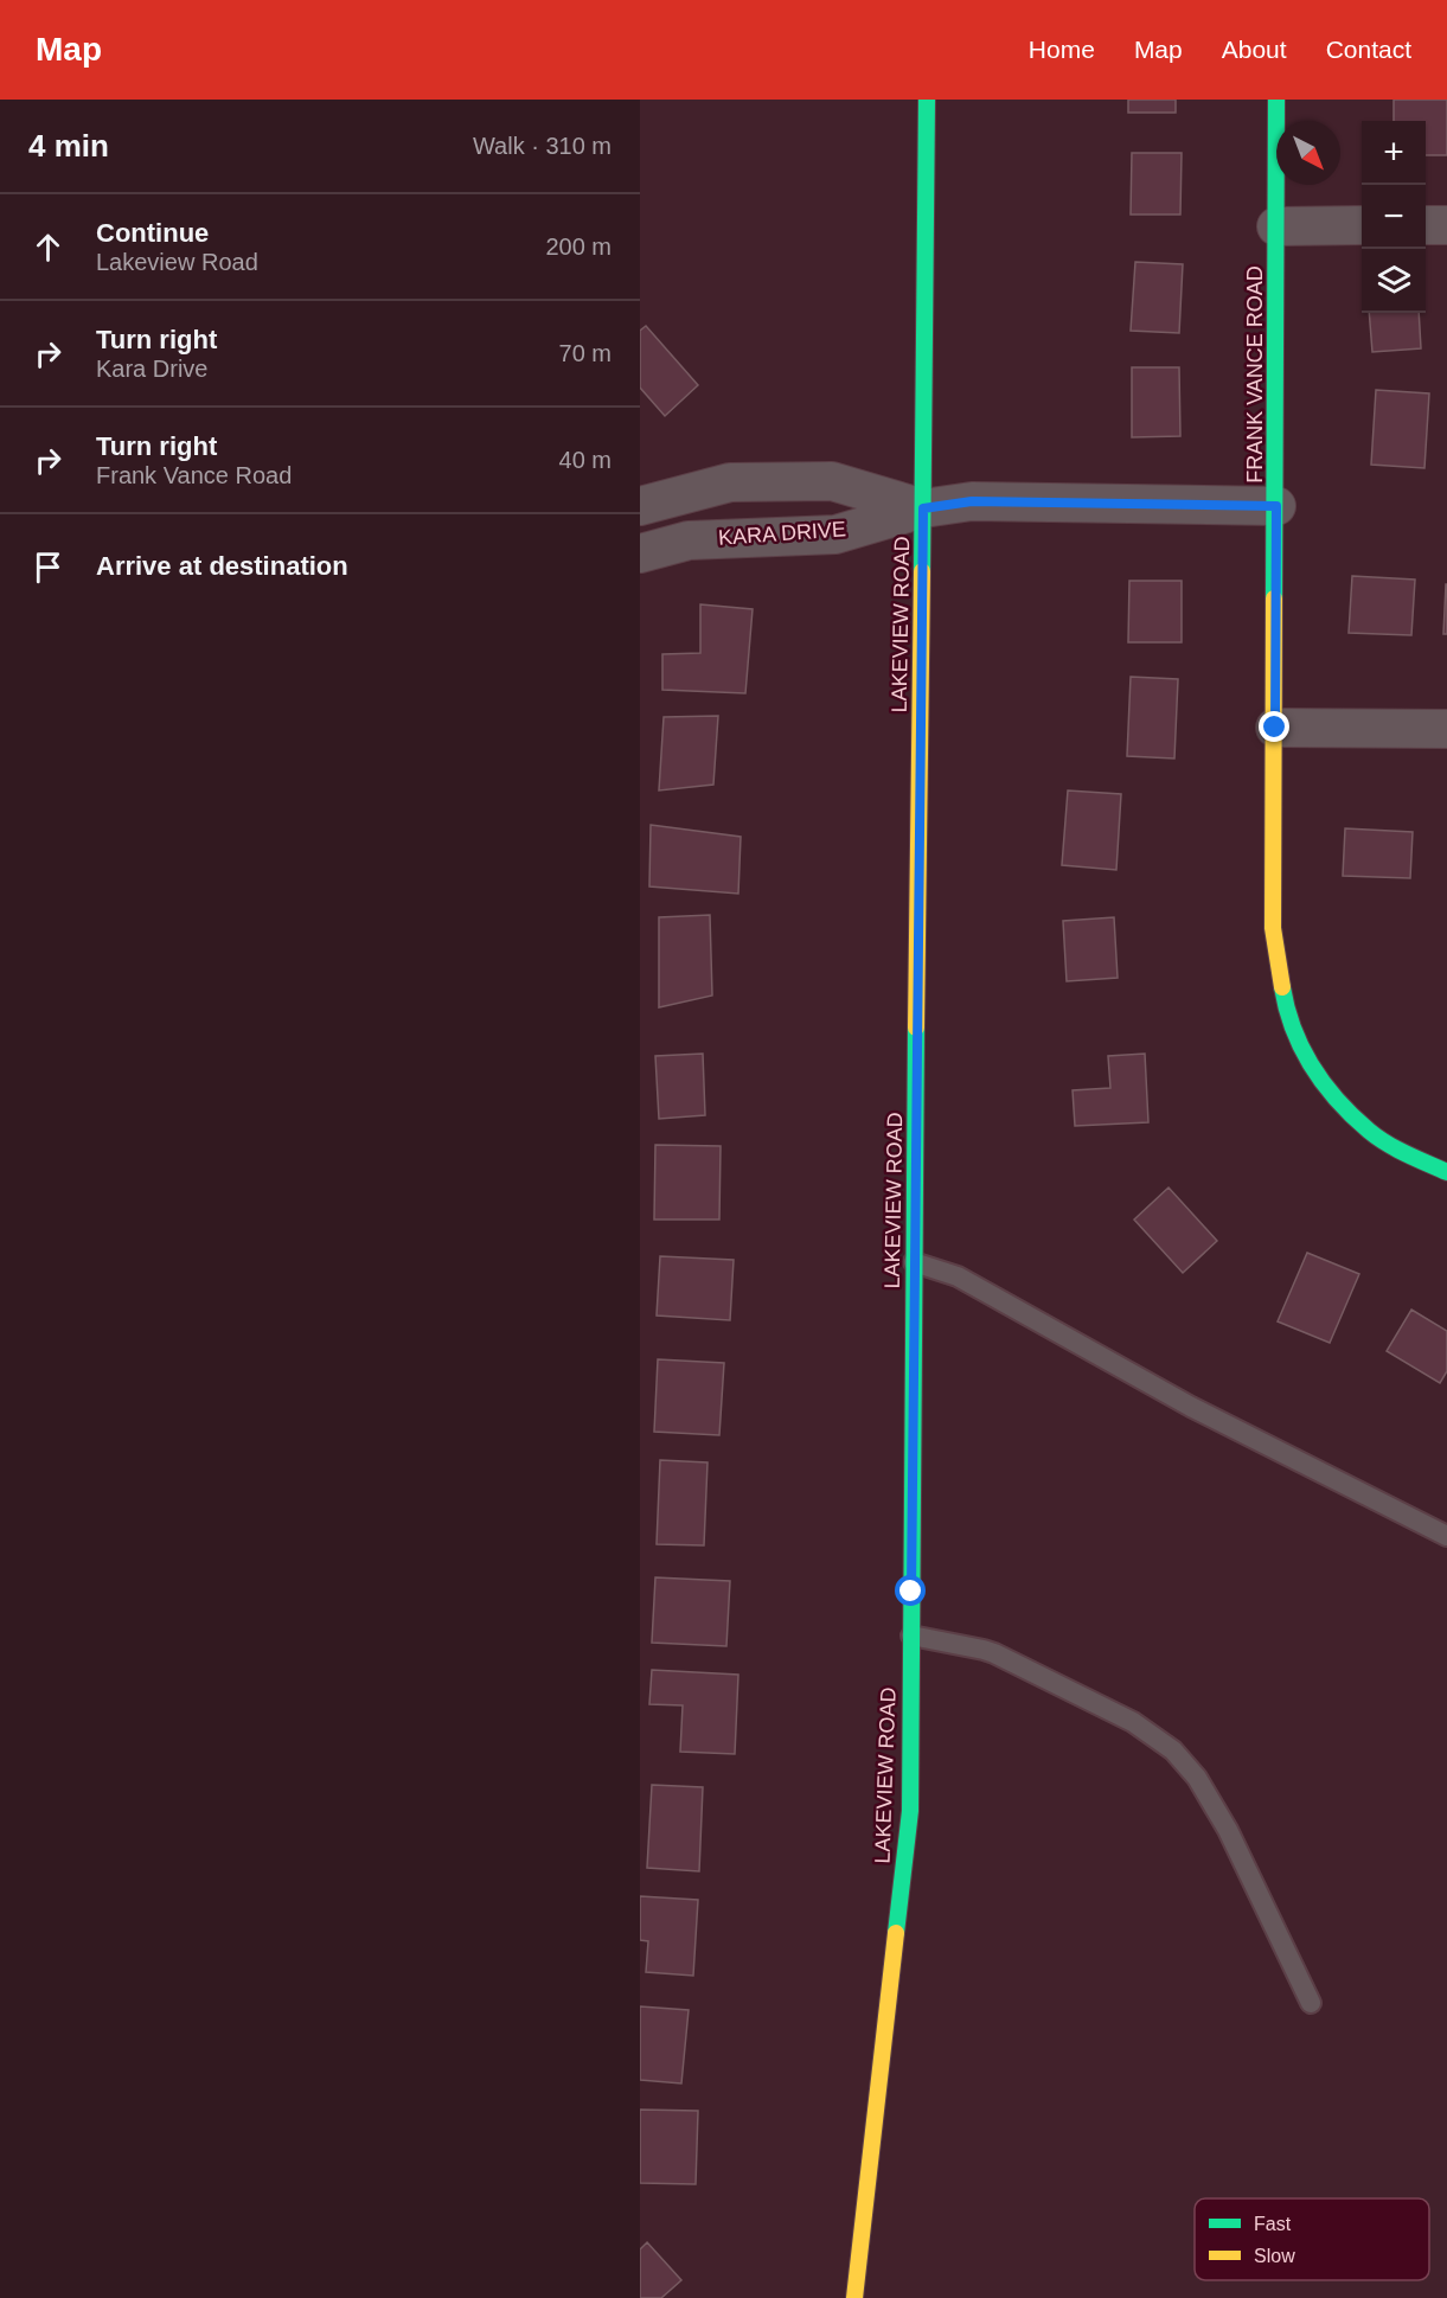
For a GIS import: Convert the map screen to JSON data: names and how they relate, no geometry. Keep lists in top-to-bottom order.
{
  "streets": {
    "main road": ["FRANK VANCE ROAD", "LAKEVIEW ROAD"],
    "street": ["KARA DRIVE"]
  },
  "crossings": [
    ["FRANK VANCE ROAD", "KARA DRIVE"],
    ["KARA DRIVE", "LAKEVIEW ROAD"]
  ],
  "legend": ["Fast", "Slow"],
  "north": "bottom right",
  "page": {
    "header": "Map",
    "nav": [
      "Home",
      "Map",
      "About",
      "Contact"
    ],
    "heading": ["4 min", "Walk · 310 m"],
    "map_buttons": ["+", "−"],
    "list": [
      ["Continue", "Lakeview Road", "200 m"],
      ["Turn right", "Kara Drive", "70 m"],
      ["Turn right", "Frank Vance Road", "40 m"],
      "Arrive at destination"
    ]
  }
}
